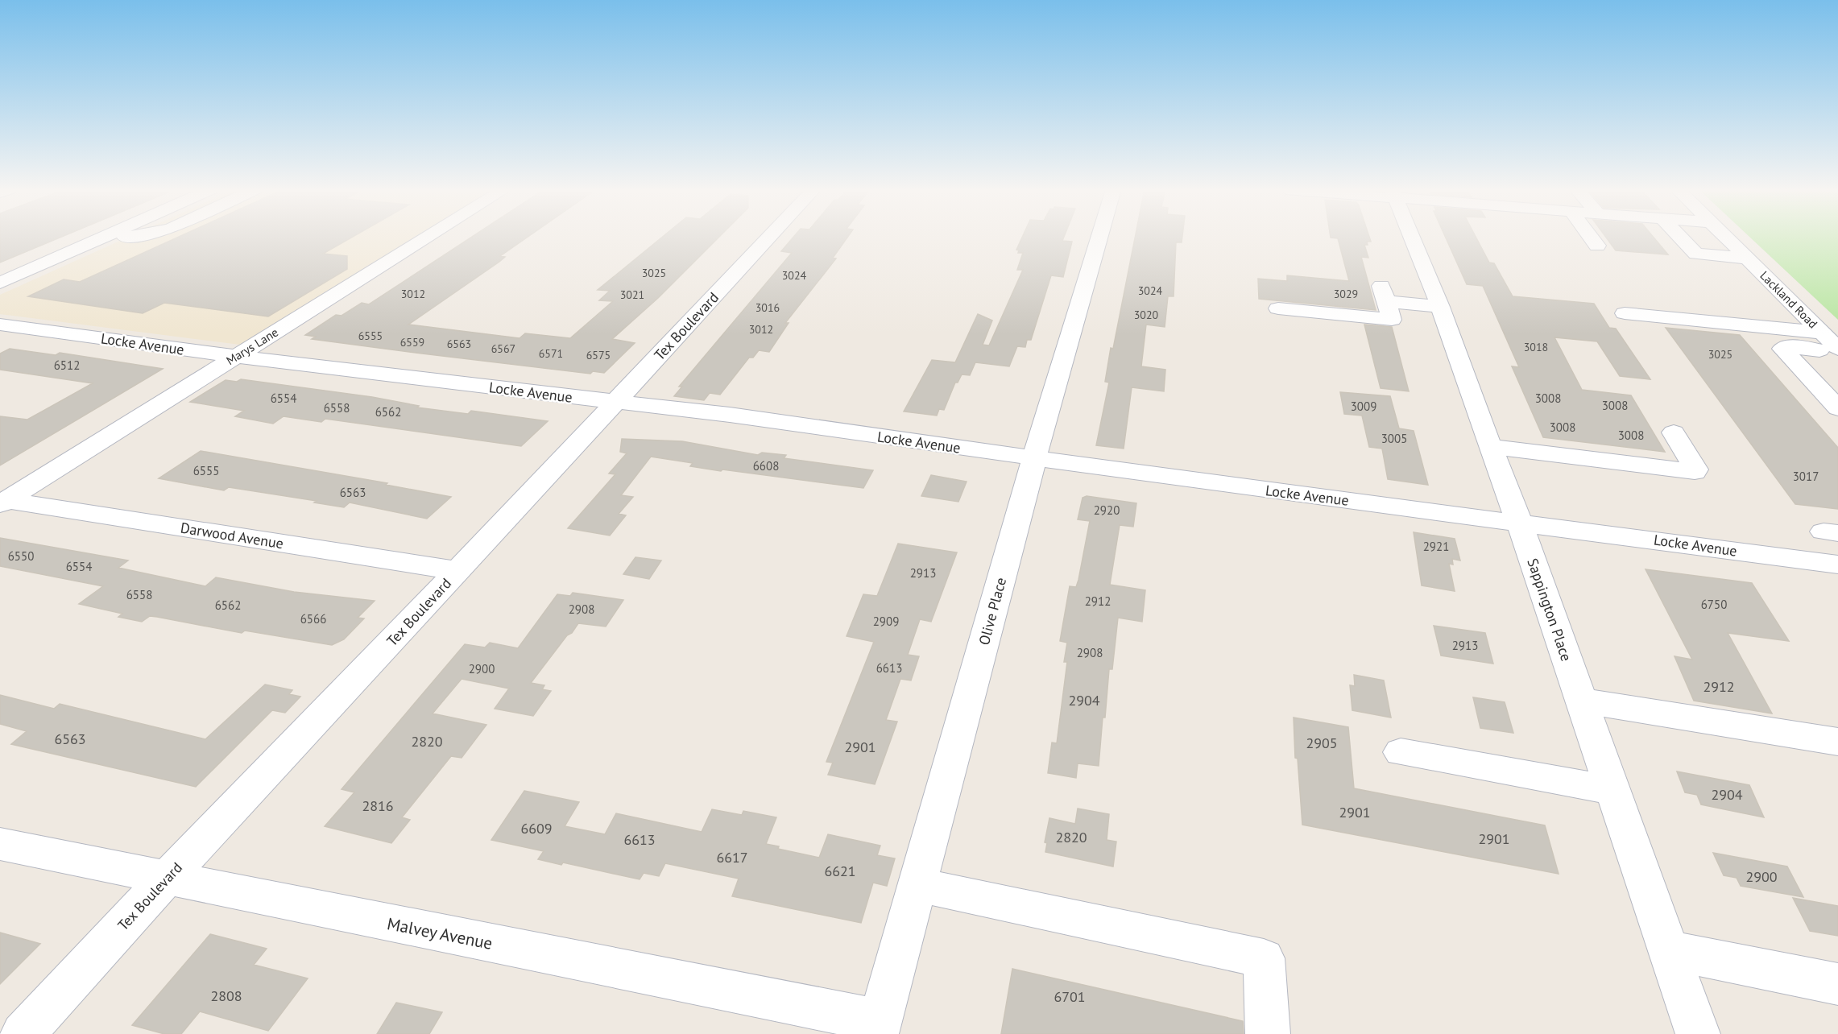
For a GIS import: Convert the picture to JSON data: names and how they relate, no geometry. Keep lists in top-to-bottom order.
{
  "streets": {
    "street": [
      "Lackland Road",
      "Tex Boulevard",
      "Locke Avenue",
      "Marys Lane",
      "Darwood Avenue",
      "Sappington Place",
      "Olive Place",
      "Malvey Avenue"
    ]
  },
  "crossings": [
    ["Tex Boulevard", "Locke Avenue"],
    ["Tex Boulevard", "Darwood Avenue"],
    ["Tex Boulevard", "Malvey Avenue"],
    ["Locke Avenue", "Marys Lane"],
    ["Locke Avenue", "Sappington Place"],
    ["Locke Avenue", "Olive Place"],
    ["Marys Lane", "Darwood Avenue"],
    ["Olive Place", "Malvey Avenue"]
  ],
  "house_numbers": [
    "3025",
    "3024",
    "3024",
    "3012",
    "3029",
    "3021",
    "3016",
    "3020",
    "3012",
    "6555",
    "6559",
    "6563",
    "3018",
    "6567",
    "6571",
    "3025",
    "6575",
    "6512",
    "6554",
    "3008",
    "3008",
    "3009",
    "6558",
    "6562",
    "3008",
    "3008",
    "3005",
    "6608",
    "6555",
    "3017",
    "6563",
    "2920",
    "2921",
    "6550",
    "6554",
    "2913",
    "6558",
    "2912",
    "6750",
    "6562",
    "2908",
    "6566",
    "2909",
    "2913",
    "2908",
    "6613",
    "2900",
    "2912",
    "2904",
    "6563",
    "2820",
    "2905",
    "2901",
    "2904",
    "2816",
    "2901",
    "6609",
    "2820",
    "2901",
    "6613",
    "6617",
    "6621",
    "2900",
    "2808",
    "6701"
  ]
}
